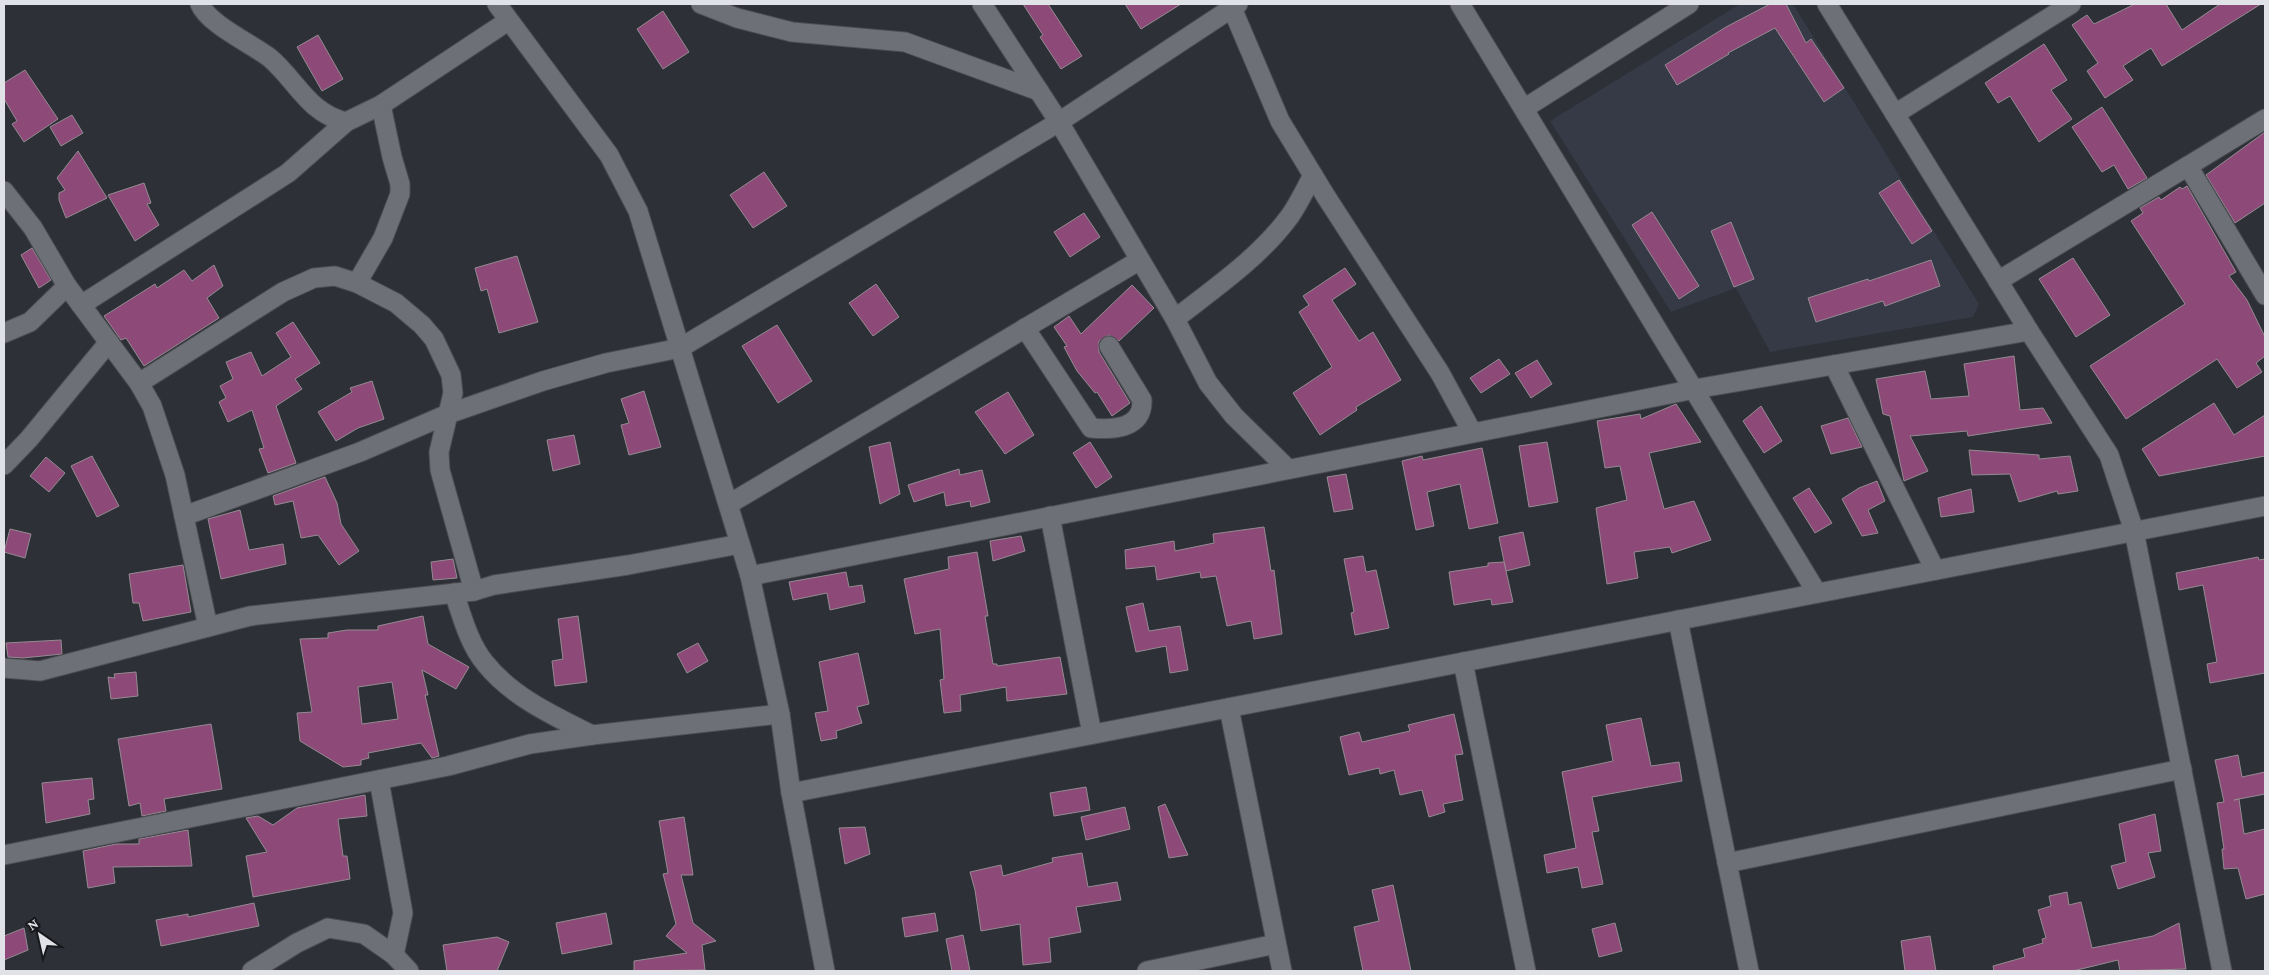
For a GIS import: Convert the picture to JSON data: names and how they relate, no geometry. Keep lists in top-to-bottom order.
{
  "north": "top left"
}
